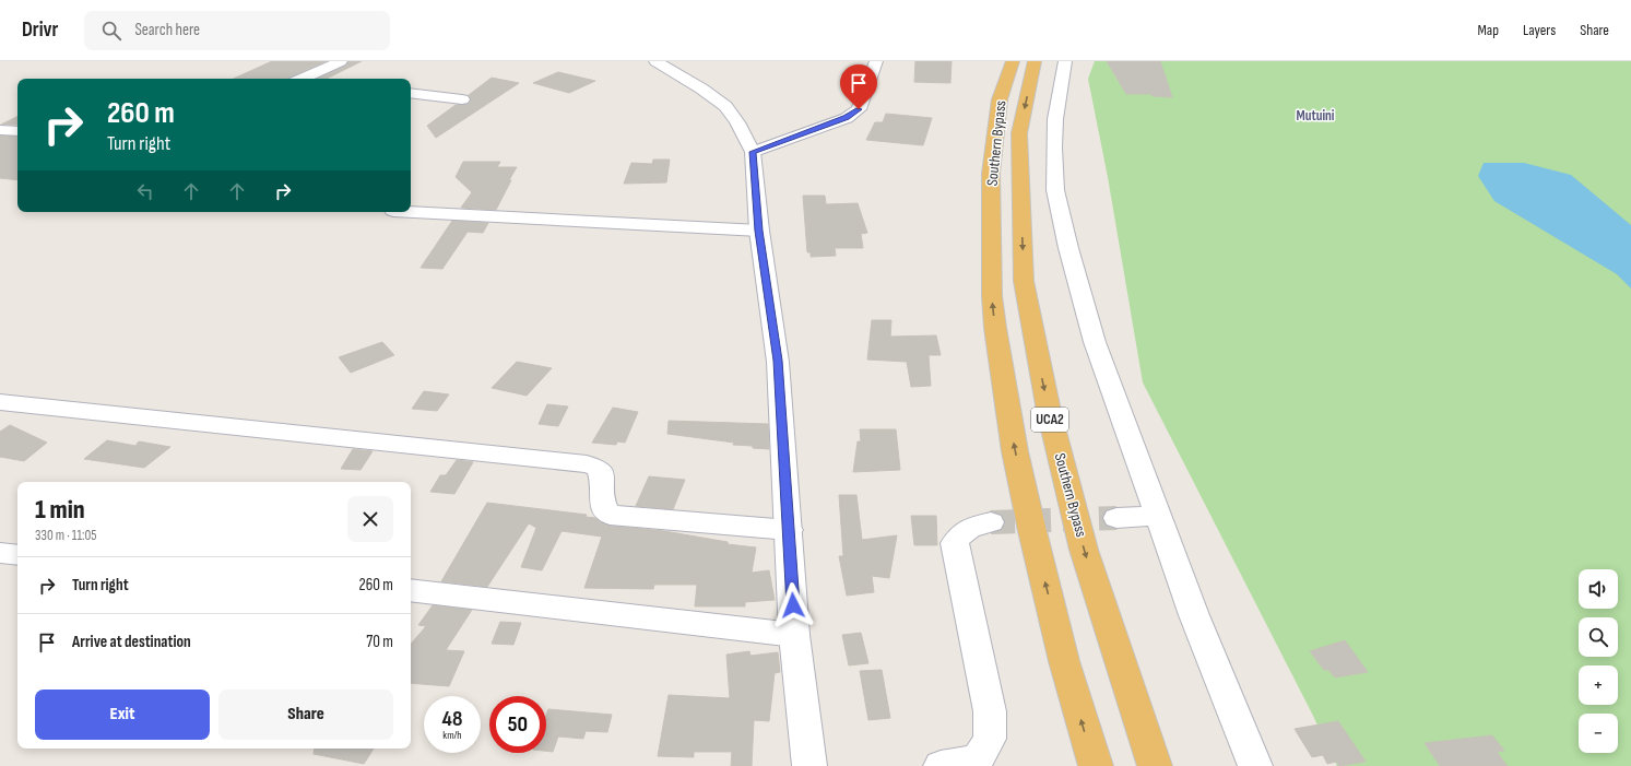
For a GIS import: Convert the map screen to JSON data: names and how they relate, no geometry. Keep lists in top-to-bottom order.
{
  "streets": {
    "highway": ["Southern Bypass", "UCA2"]
  },
  "districts": ["Mutuini"],
  "page": {
    "header": "Drivr",
    "search": "Search here",
    "nav": ["Map", "Layers", "Share"],
    "turn": ["260 m", "Turn right"],
    "heading": ["1 min", "330 m · 11:05"],
    "list": [
      {
        "name": "Turn right",
        "value": "260 m"
      },
      {
        "name": "Arrive at destination",
        "value": "70 m"
      }
    ],
    "map_buttons": ["+", "−"],
    "buttons": ["Exit", "Share"],
    "speed": "48 km/h",
    "limit": "50"
  }
}
